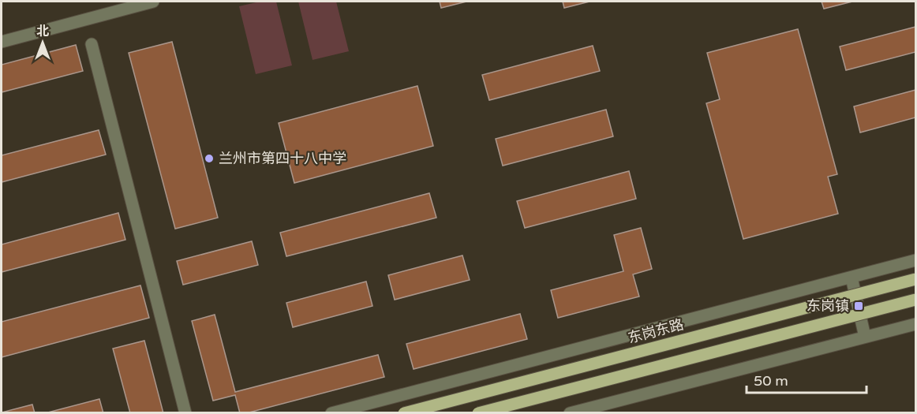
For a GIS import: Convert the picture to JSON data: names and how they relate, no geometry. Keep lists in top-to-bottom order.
{
  "streets": {
    "main road": ["东岗东路"]
  },
  "places": {
    "other": ["兰州市第四十八中学"],
    "transit": ["东岗镇"]
  },
  "scale_bar": "50 m",
  "north": "top"
}
